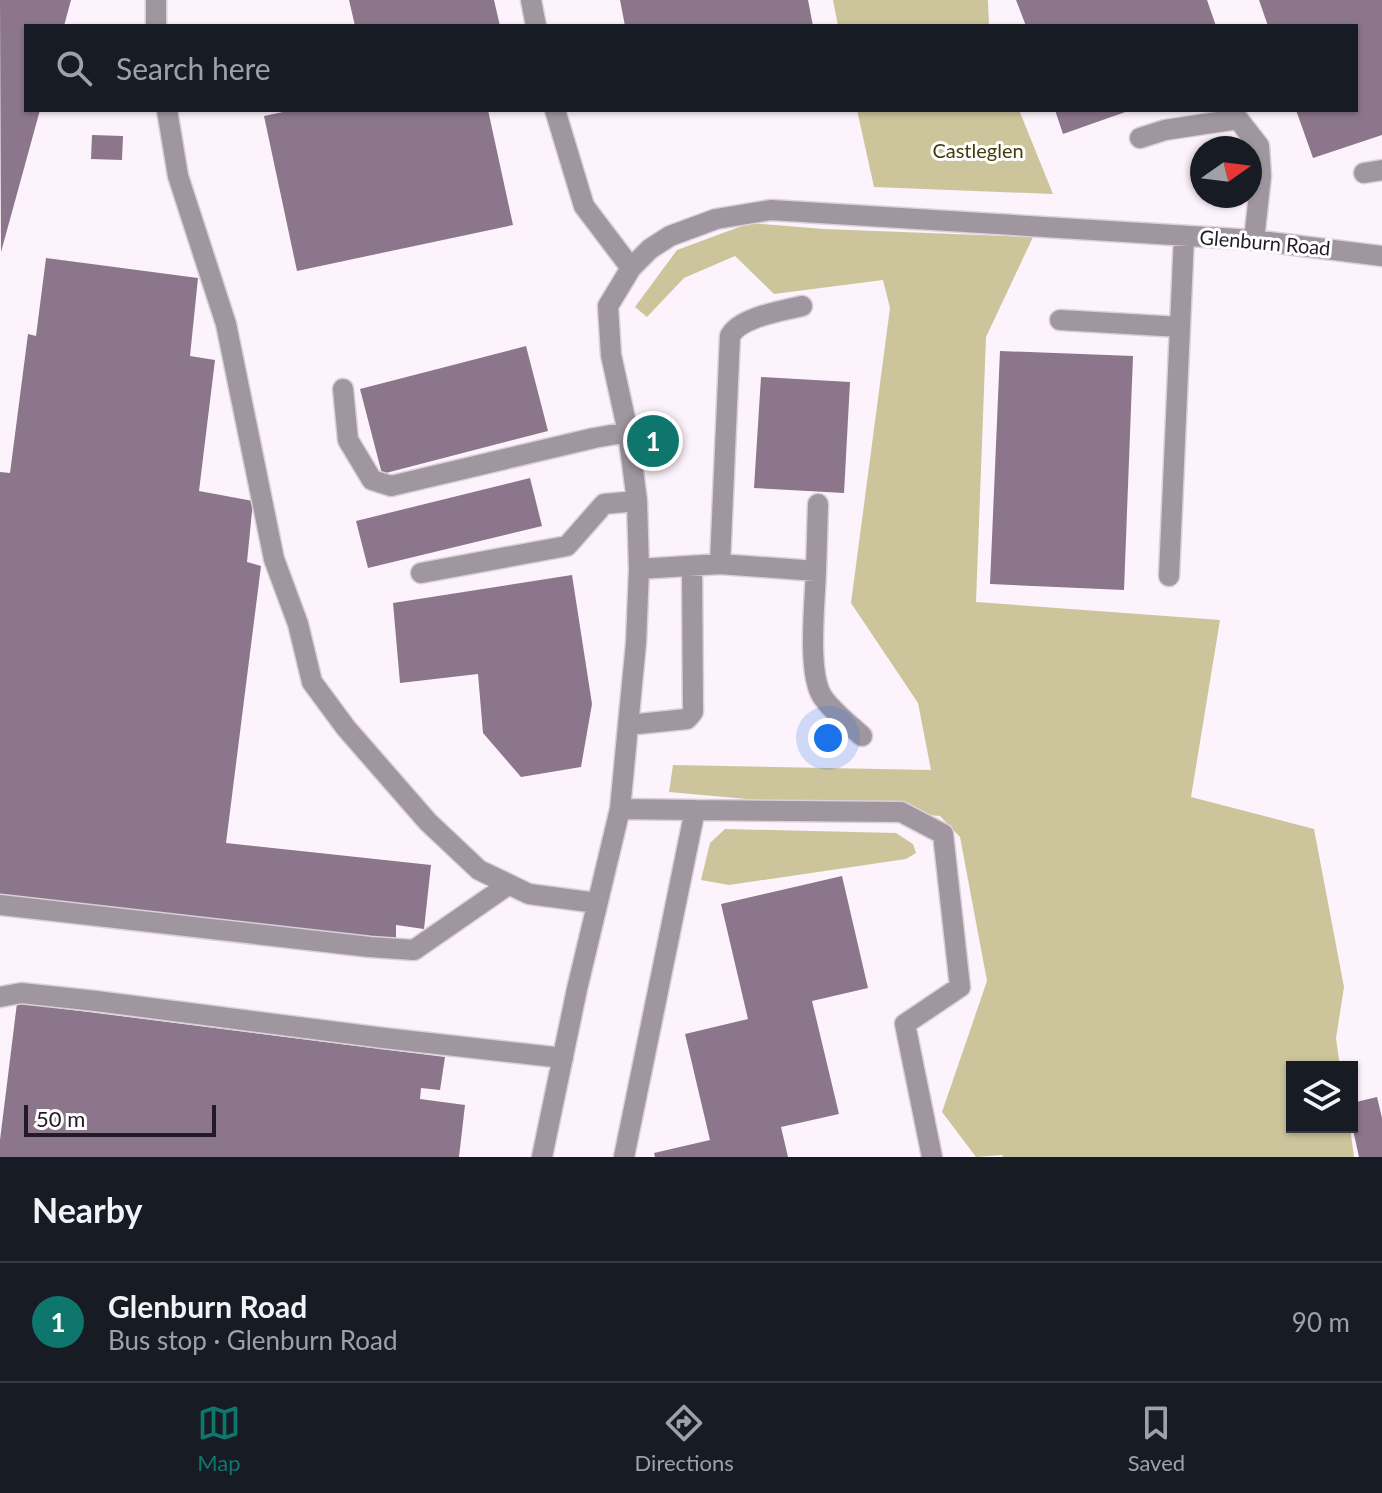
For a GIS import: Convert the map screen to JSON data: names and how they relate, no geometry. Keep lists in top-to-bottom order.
{
  "streets": {
    "street": ["Glenburn Road"]
  },
  "parks": ["Castleglen"],
  "scale_bar": "50 m",
  "north": "right",
  "page": {
    "search": "Search here",
    "pins": "1",
    "scale": "50 m",
    "heading": "Nearby",
    "list": [
      {
        "mark": "1",
        "name": "Glenburn Road",
        "note": "Bus stop · Glenburn Road",
        "value": "90 m"
      }
    ],
    "nav": ["Map", "Directions", "Saved"]
  }
}
